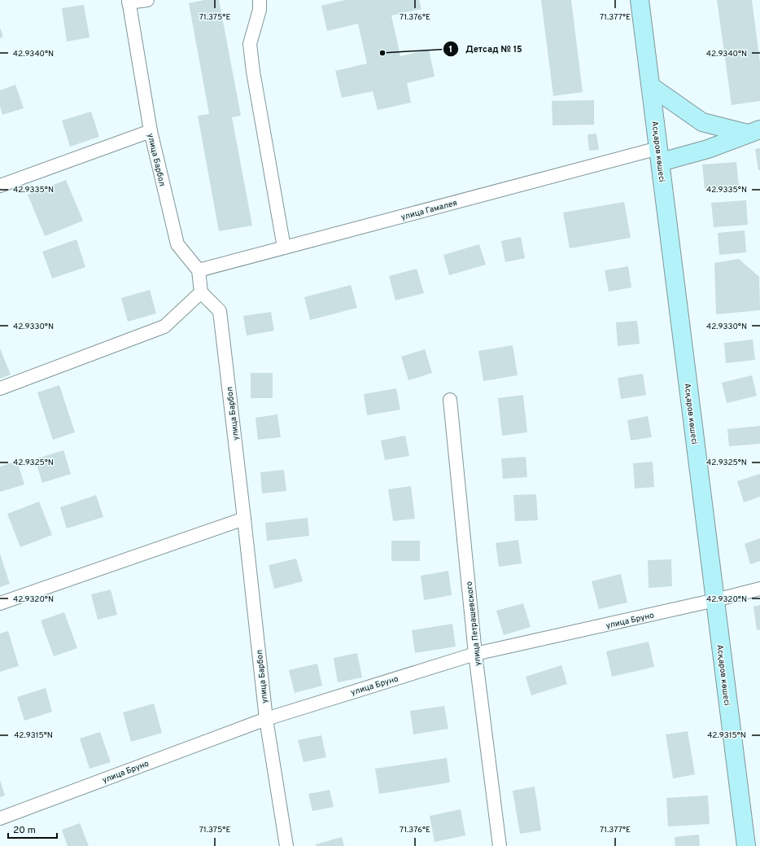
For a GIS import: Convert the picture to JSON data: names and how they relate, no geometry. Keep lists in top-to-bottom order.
{
  "streets": {
    "main road": ["Асқаров көшесі"],
    "street": [
      "улица Барбол",
      "улица Гамалея",
      "улица Бруно",
      "улица Петрашевского"
    ]
  },
  "crossings": [
    ["Асқаров көшесі", "улица Гамалея"],
    ["Асқаров көшесі", "улица Бруно"],
    ["улица Барбол", "улица Гамалея"],
    ["улица Барбол", "улица Бруно"],
    ["улица Бруно", "улица Петрашевского"]
  ],
  "places": ["Детсад № 15"],
  "scale_bar": "20 m",
  "coordinates": [
    "71.375°E",
    "71.376°E",
    "71.377°E",
    "42.9340°N",
    "42.9335°N",
    "42.9330°N",
    "42.9325°N",
    "42.9320°N",
    "42.9315°N"
  ]
}
